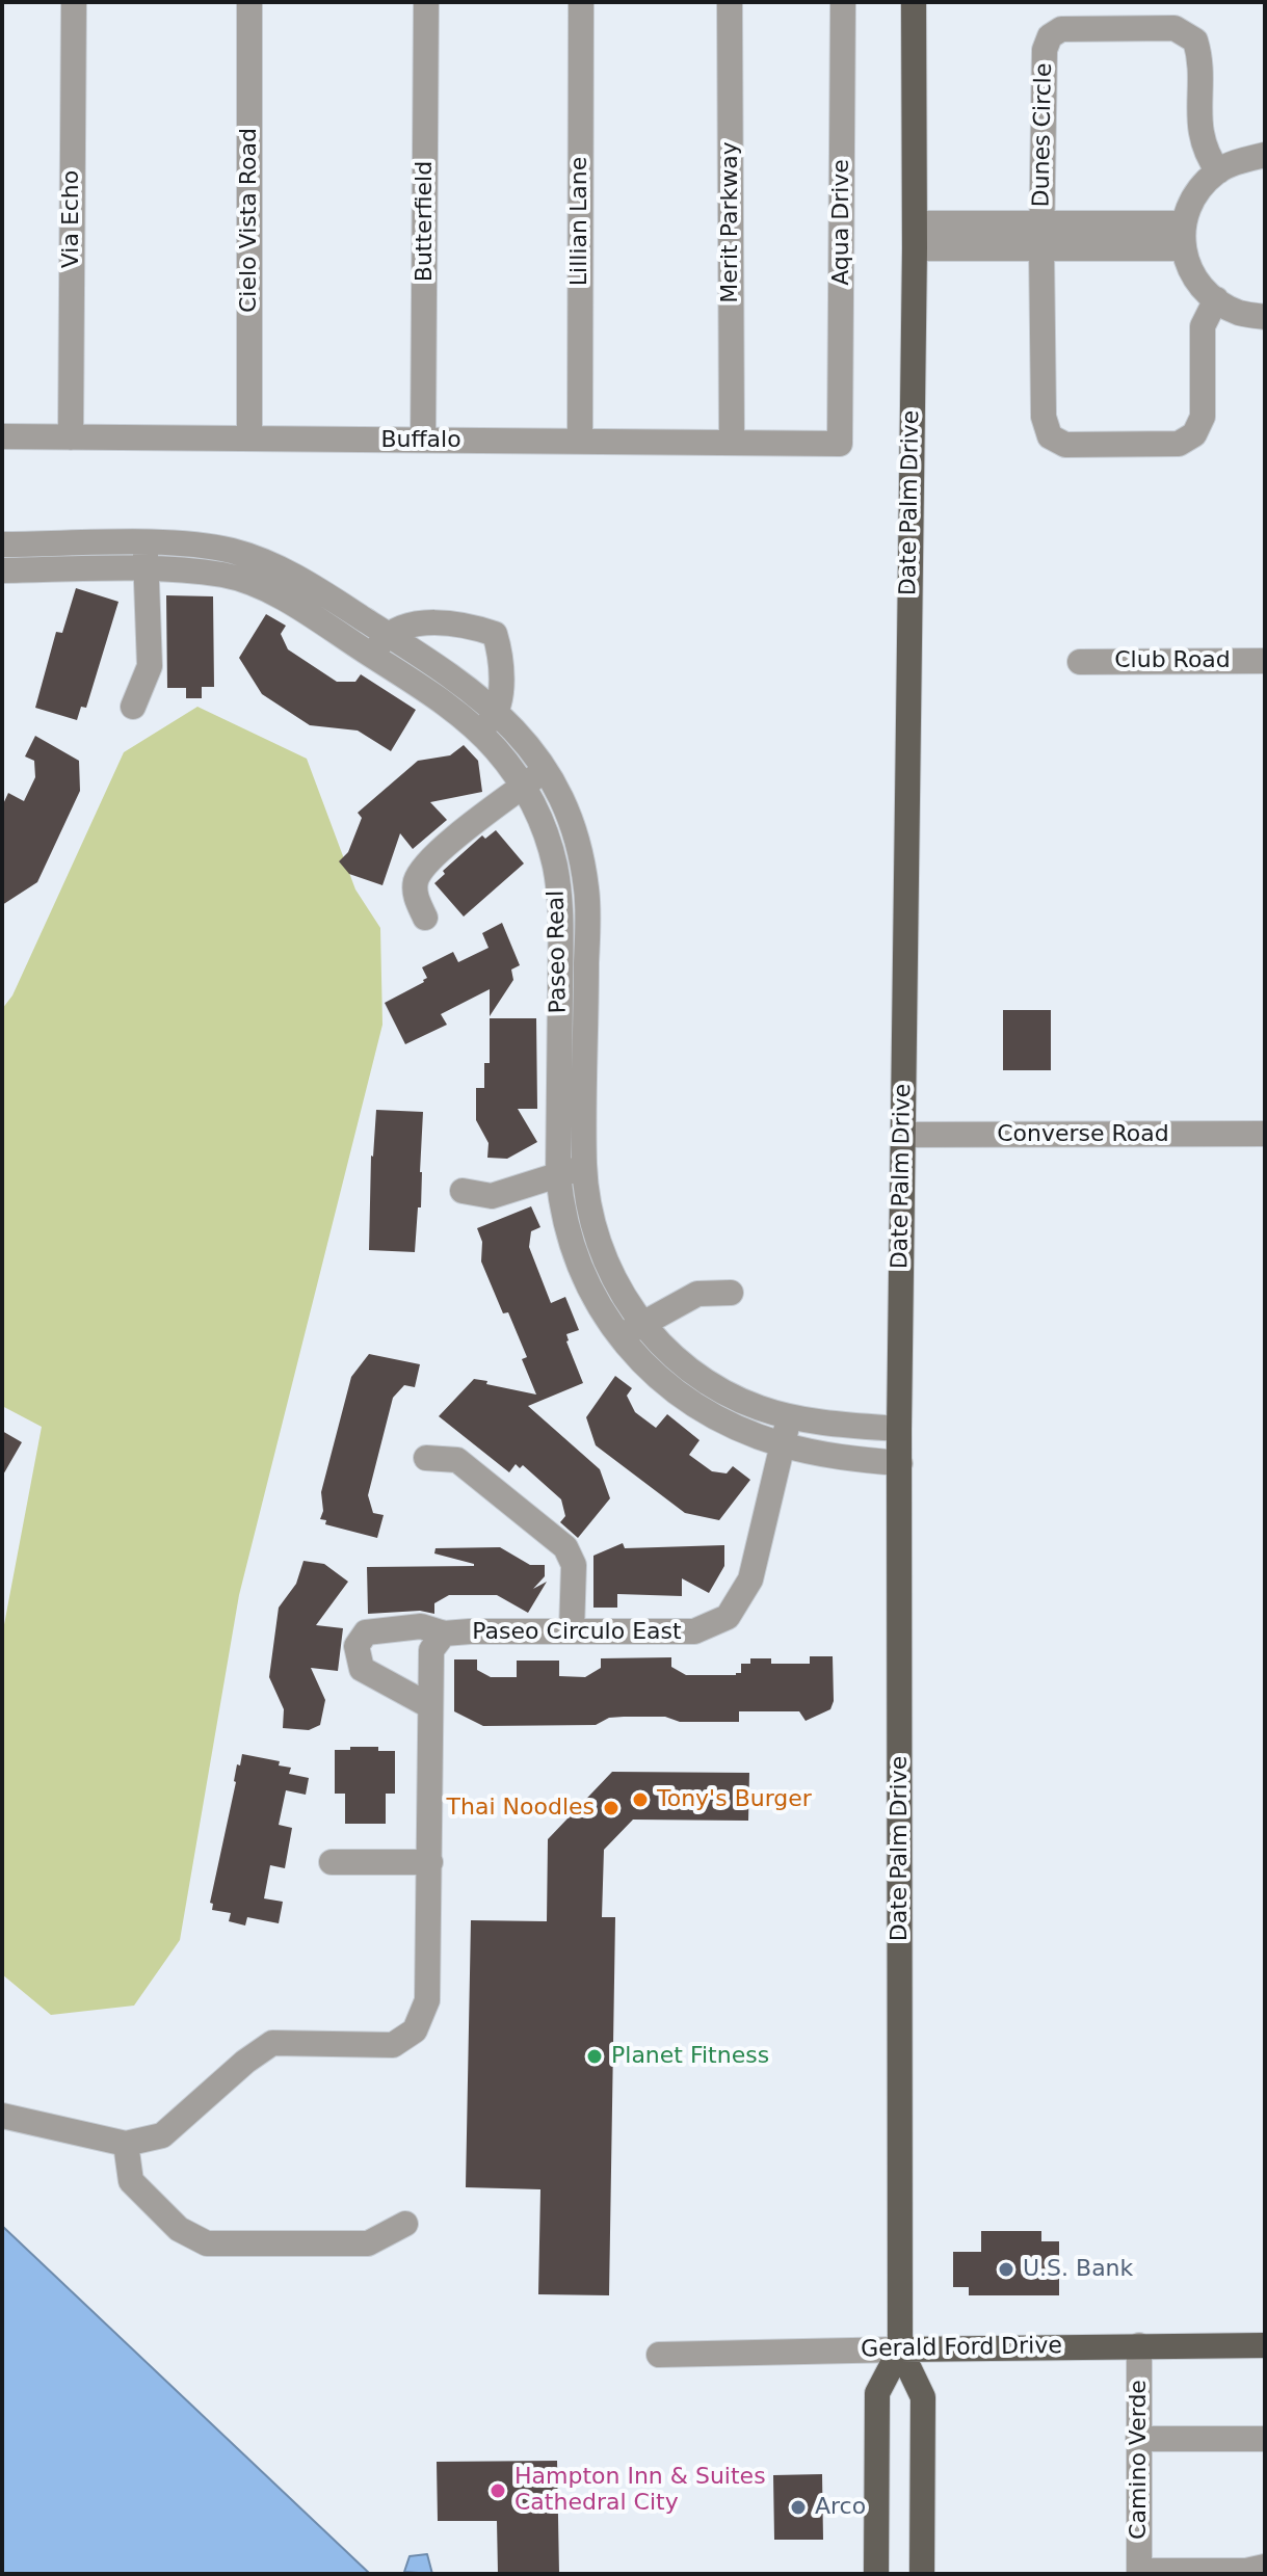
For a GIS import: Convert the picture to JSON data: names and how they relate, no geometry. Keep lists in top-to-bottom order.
{
  "streets": {
    "main road": ["Date Palm Drive", "Gerald Ford Drive"],
    "street": [
      "Dunes Circle",
      "Via Echo",
      "Cielo Vista Road",
      "Butterfield",
      "Lillian Lane",
      "Merit Parkway",
      "Aqua Drive",
      "Buffalo",
      "Club Road",
      "Paseo Real",
      "Converse Road",
      "Paseo Circulo East",
      "Camino Verde"
    ]
  },
  "crossings": [
    ["Via Echo", "Buffalo"],
    ["Cielo Vista Road", "Buffalo"],
    ["Butterfield", "Buffalo"],
    ["Lillian Lane", "Buffalo"],
    ["Merit Parkway", "Buffalo"],
    ["Aqua Drive", "Buffalo"],
    ["Date Palm Drive", "Paseo Real"],
    ["Date Palm Drive", "Converse Road"],
    ["Date Palm Drive", "Gerald Ford Drive"],
    ["Paseo Real", "Paseo Circulo East"],
    ["Gerald Ford Drive", "Camino Verde"]
  ],
  "places": [
    "Tony's Burger",
    "Thai Noodles",
    "Planet Fitness",
    "U.S. Bank",
    "Hampton Inn & Suites Cathedral City",
    "Arco"
  ]
}
